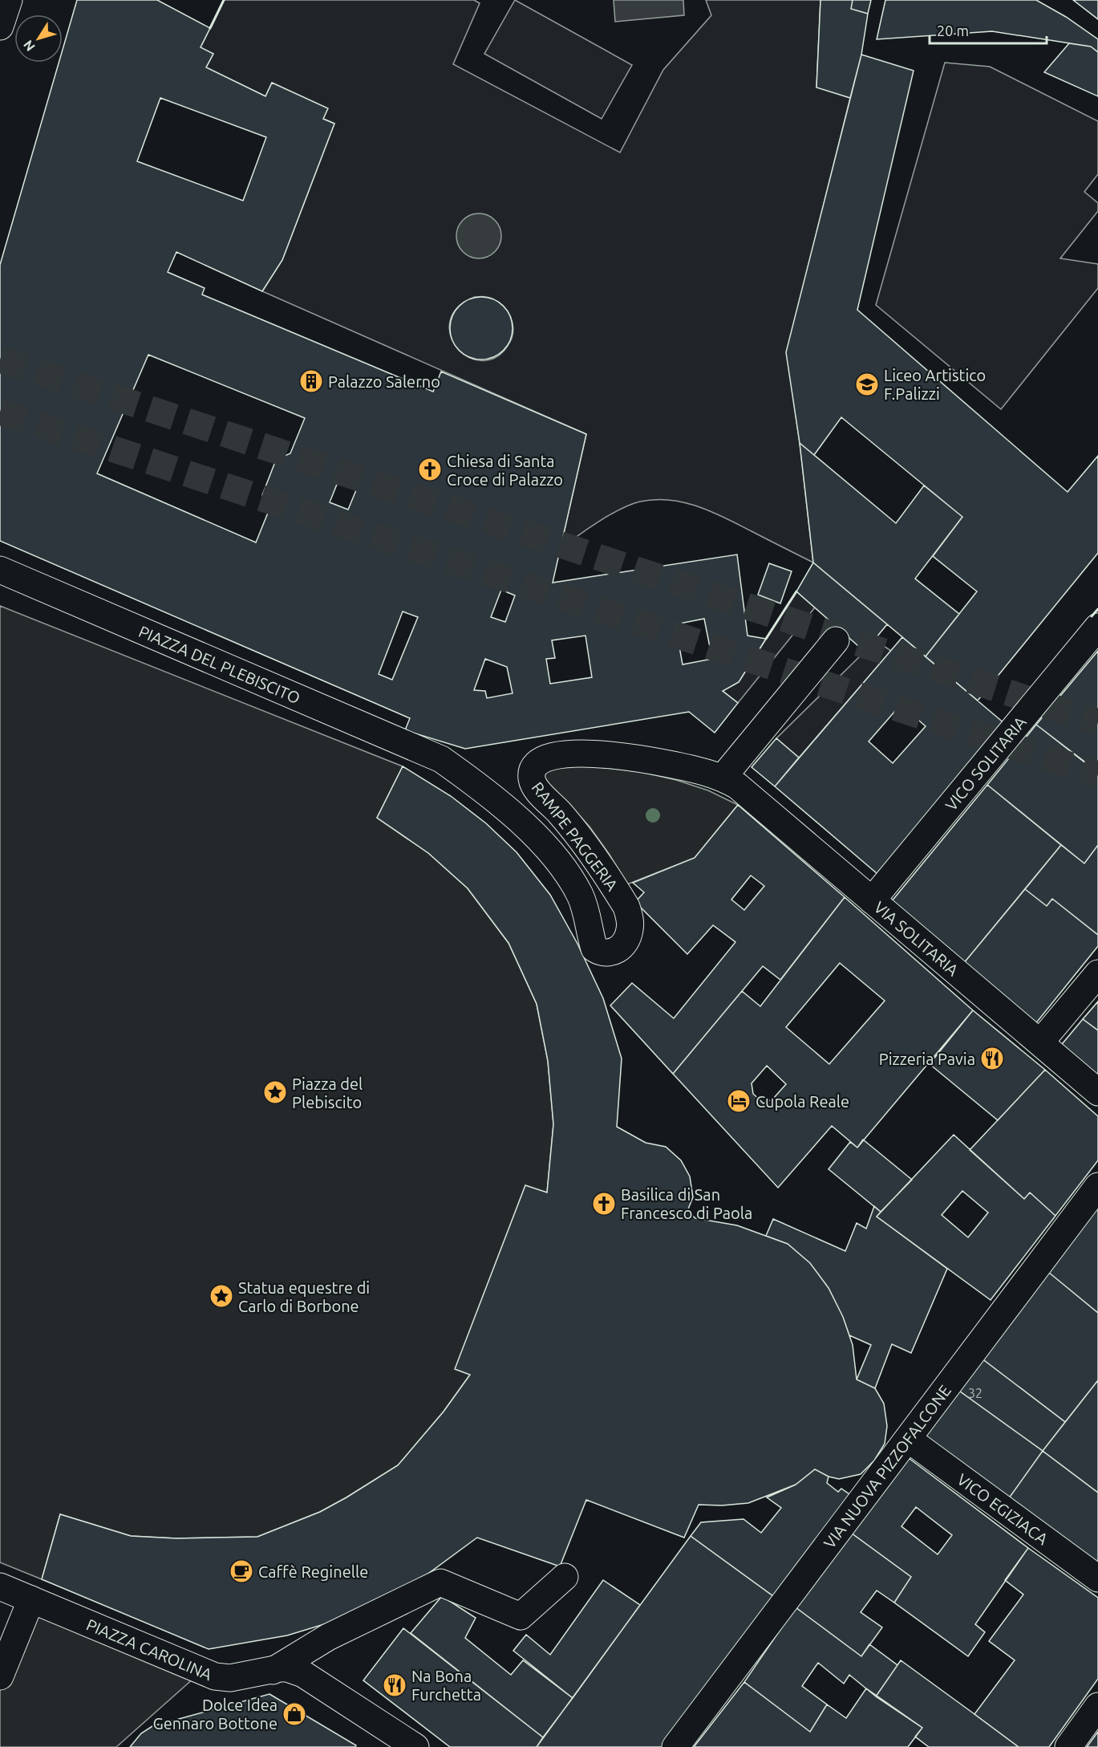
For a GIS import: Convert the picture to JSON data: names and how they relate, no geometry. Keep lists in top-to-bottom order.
{
  "streets": {
    "street": [
      "PIAZZA DEL PLEBISCITO",
      "VICO SOLITARIA",
      "RAMPE PAGGERIA",
      "VIA SOLITARIA",
      "VIA NUOVA PIZZOFALCONE",
      "VICO EGIZIACA",
      "PIAZZA CAROLINA"
    ]
  },
  "crossings": [
    ["PIAZZA DEL PLEBISCITO", "RAMPE PAGGERIA"],
    ["VICO SOLITARIA", "VIA SOLITARIA"],
    ["RAMPE PAGGERIA", "VIA SOLITARIA"],
    ["VIA NUOVA PIZZOFALCONE", "VICO EGIZIACA"]
  ],
  "places": {
    "building": ["Palazzo Salerno"],
    "school or university": ["Liceo Artistico F.Palizzi"],
    "church": ["Chiesa di Santa Croce di Palazzo", "Basilica di San Francesco di Paola"],
    "restaurant": ["Pizzeria Pavia", "Na Bona Furchetta"],
    "place": ["Piazza del Plebiscito", "Statua equestre di Carlo di Borbone"],
    "hotel": ["Cupola Reale"],
    "cafe": ["Caffè Reginelle"],
    "shop": ["Dolce Idea Gennaro Bottone"]
  },
  "house_numbers": ["32"],
  "scale_bar": "20 m",
  "north": "bottom left"
}
